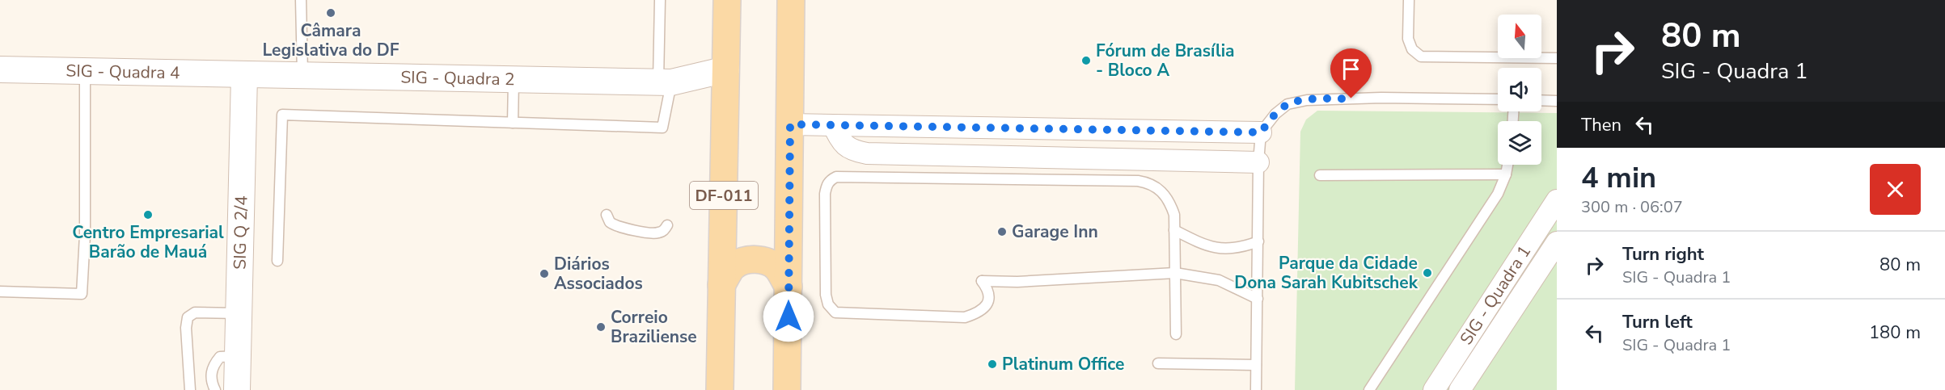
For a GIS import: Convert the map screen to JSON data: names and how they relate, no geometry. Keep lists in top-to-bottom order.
{
  "streets": {
    "main road": ["DF-011"],
    "street": [
      "SIG - Quadra 4",
      "SIG - Quadra 2",
      "SIG Q 2/4",
      "SIG - Quadra 1"
    ]
  },
  "crossings": [
    ["SIG - Quadra 4", "SIG - Quadra 2"],
    ["SIG - Quadra 4", "SIG Q 2/4"],
    ["SIG - Quadra 2", "DF-011"],
    ["SIG - Quadra 2", "SIG Q 2/4"]
  ],
  "places": [
    "Câmara Legislativa do DF",
    "Fórum de Brasília - Bloco A",
    "Centro Empresarial Barão de Mauá",
    "Garage Inn",
    "Parque da Cidade Dona Sarah Kubitschek",
    "Diários Associados",
    "Correio Braziliense",
    "Platinum Office"
  ],
  "north": "top",
  "page": {
    "turn": ["80 m", "SIG - Quadra 1"],
    "then": "Then",
    "heading": ["4 min", "300 m · 06:07"],
    "list": [
      {
        "name": "Turn right",
        "note": "SIG - Quadra 1",
        "value": "80 m"
      },
      {
        "name": "Turn left",
        "note": "SIG - Quadra 1",
        "value": "180 m"
      }
    ]
  }
}
